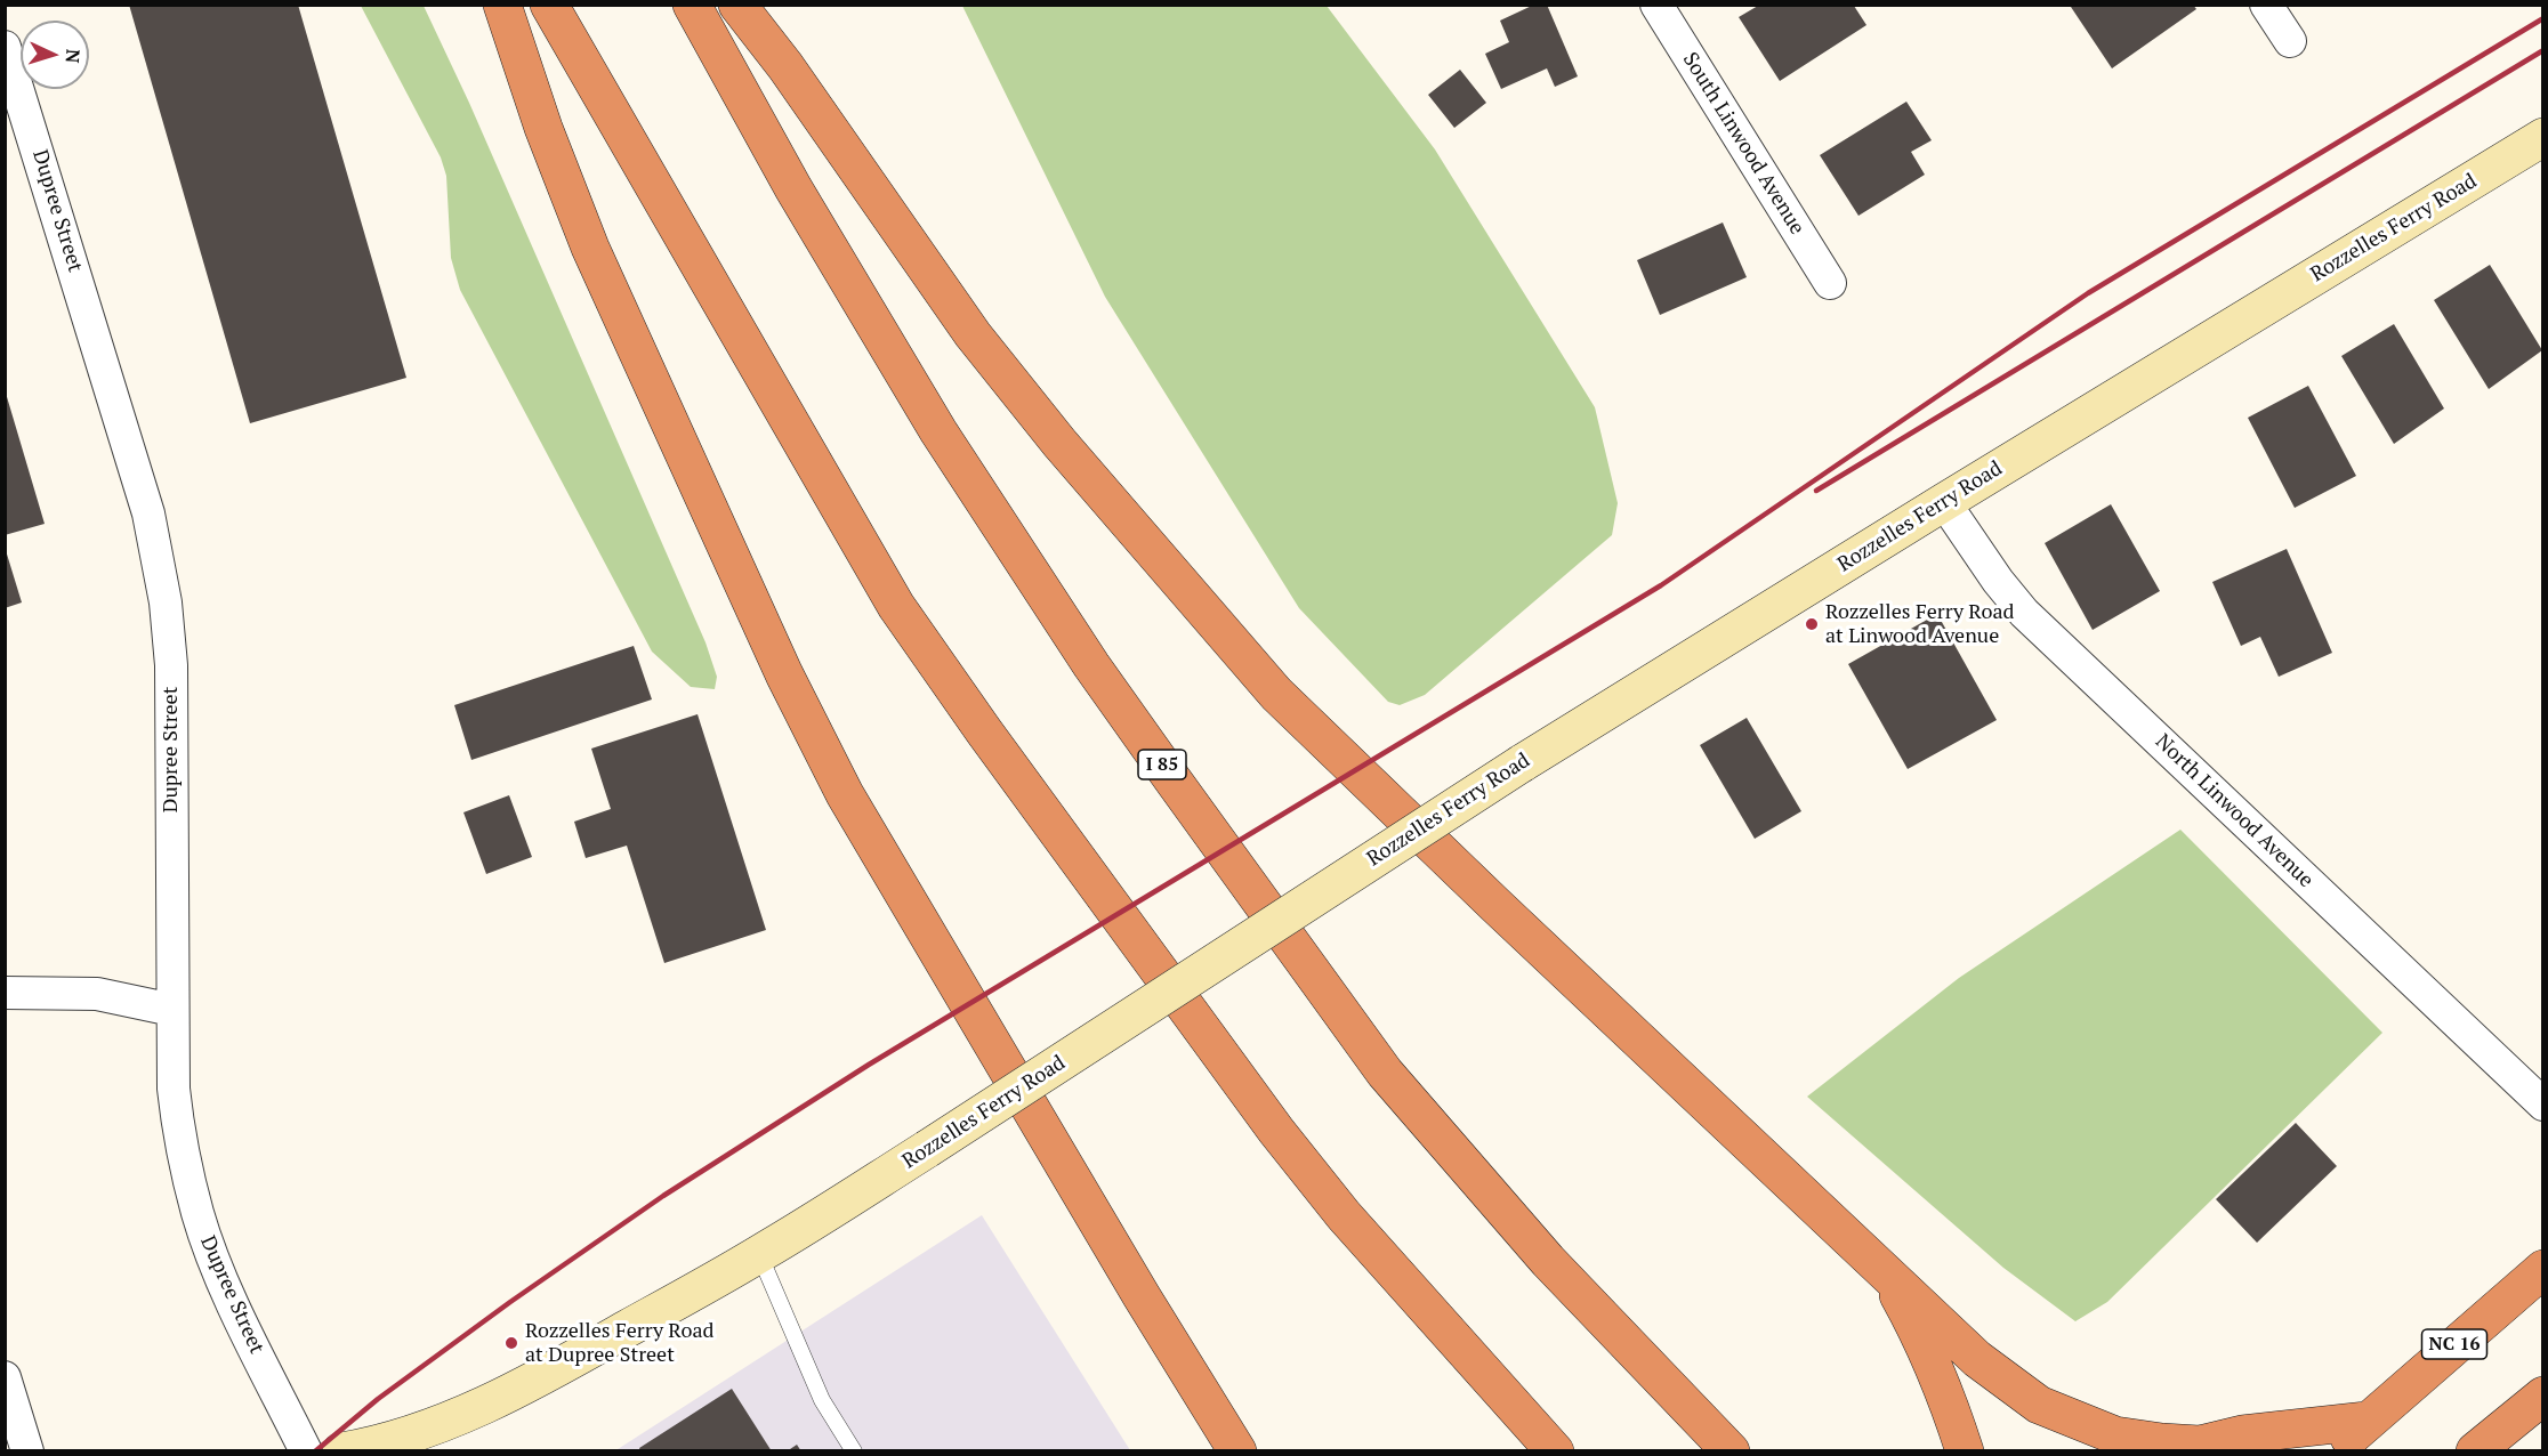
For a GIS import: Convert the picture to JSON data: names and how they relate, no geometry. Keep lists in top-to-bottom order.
{
  "streets": {
    "highway": ["I 85", "NC 16"],
    "street": [
      "South Linwood Avenue",
      "Dupree Street",
      "Rozzelles Ferry Road",
      "North Linwood Avenue"
    ]
  },
  "crossings": [
    ["Rozzelles Ferry Road", "North Linwood Avenue"]
  ],
  "places": ["Rozzelles Ferry Road at Linwood Avenue", "Rozzelles Ferry Road at Dupree Street"],
  "north": "right"
}
